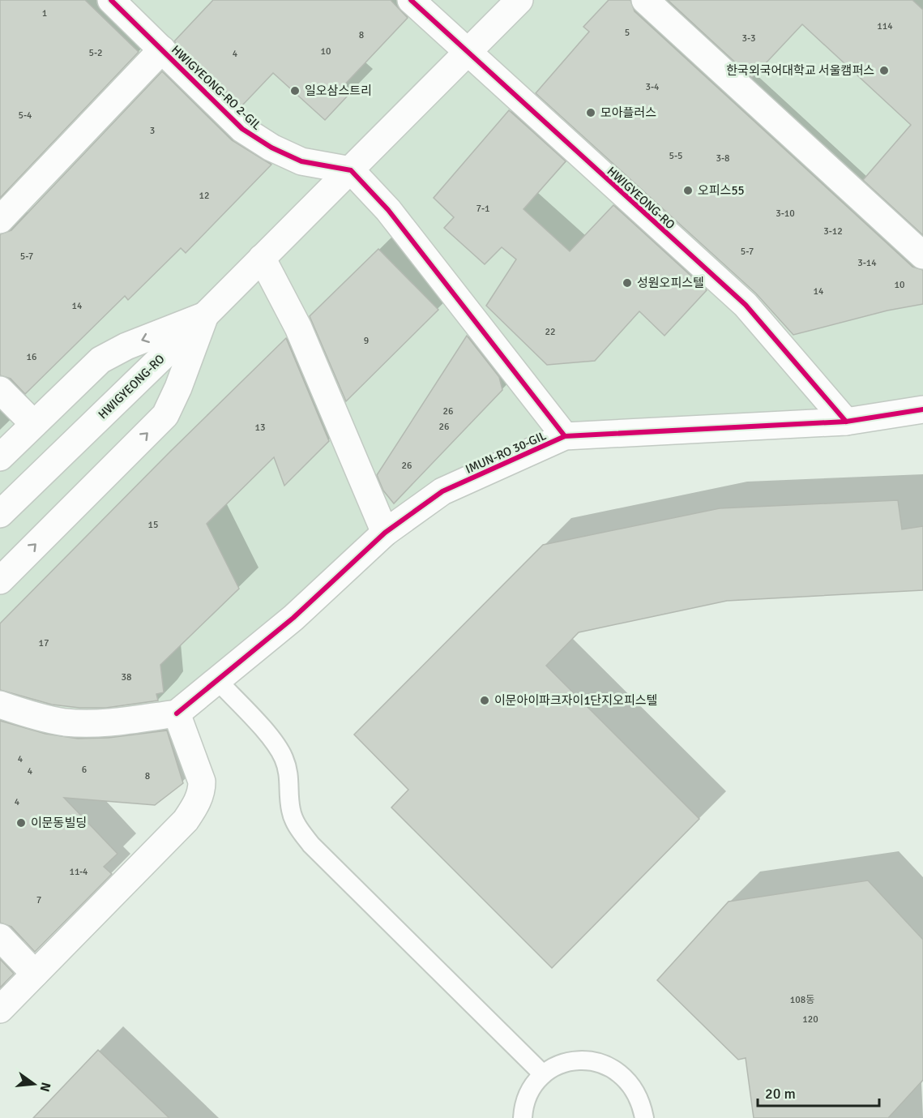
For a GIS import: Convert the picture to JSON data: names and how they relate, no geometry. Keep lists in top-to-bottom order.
{
  "streets": {
    "street": ["HWIGYEONG-RO 2-GIL", "HWIGYEONG-RO", "IMUN-RO 30-GIL"]
  },
  "crossings": [
    ["HWIGYEONG-RO 2-GIL", "HWIGYEONG-RO"],
    ["HWIGYEONG-RO", "IMUN-RO 30-GIL"]
  ],
  "places": [
    "한국외국어대학교 서울캠퍼스",
    "일오삼스트리",
    "모아플러스",
    "오피스55",
    "성원오피스텔",
    "이문아이파크자이1단지오피스텔",
    "이문동빌딩"
  ],
  "house_numbers": [
    "1",
    "114",
    "5",
    "8",
    "3-3",
    "10",
    "5-2",
    "4",
    "3-4",
    "5-4",
    "3",
    "5-5",
    "3-8",
    "12",
    "7-1",
    "3-10",
    "3-12",
    "5-7",
    "5-7",
    "3-14",
    "10",
    "14",
    "14",
    "22",
    "9",
    "16",
    "26",
    "26",
    "13",
    "26",
    "15",
    "17",
    "38",
    "4",
    "6",
    "4",
    "8",
    "4",
    "11-4",
    "7",
    "108동",
    "120"
  ],
  "scale_bar": "20 m",
  "north": "right"
}
